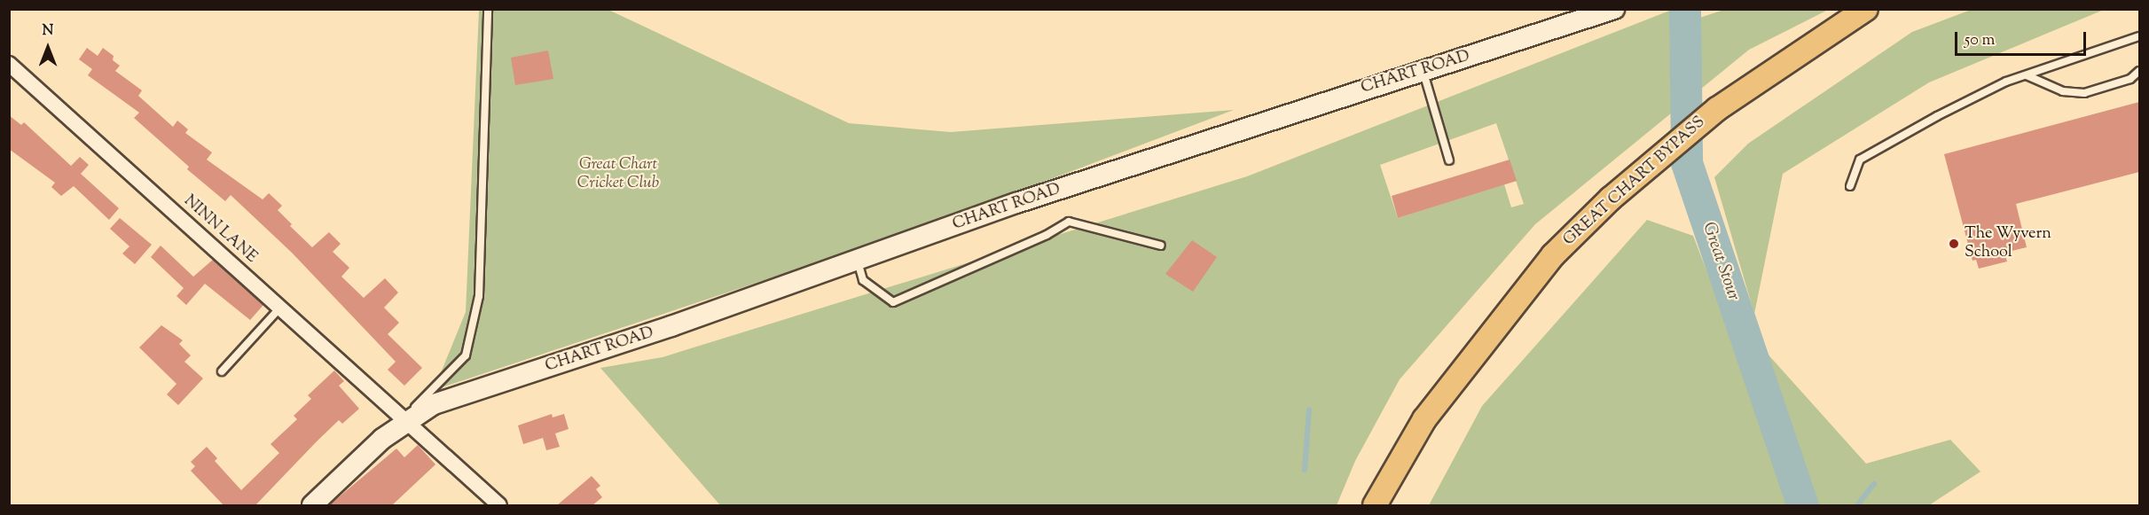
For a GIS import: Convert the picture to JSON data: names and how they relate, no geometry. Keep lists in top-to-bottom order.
{
  "streets": {
    "main road": ["GREAT CHART BYPASS"],
    "street": ["CHART ROAD", "NINN LANE"]
  },
  "crossings": [
    ["CHART ROAD", "NINN LANE"]
  ],
  "water": ["Great Stour"],
  "parks": ["Great Chart Cricket Club"],
  "places": ["The Wyvern School"],
  "scale_bar": "50 m",
  "north": "top"
}
